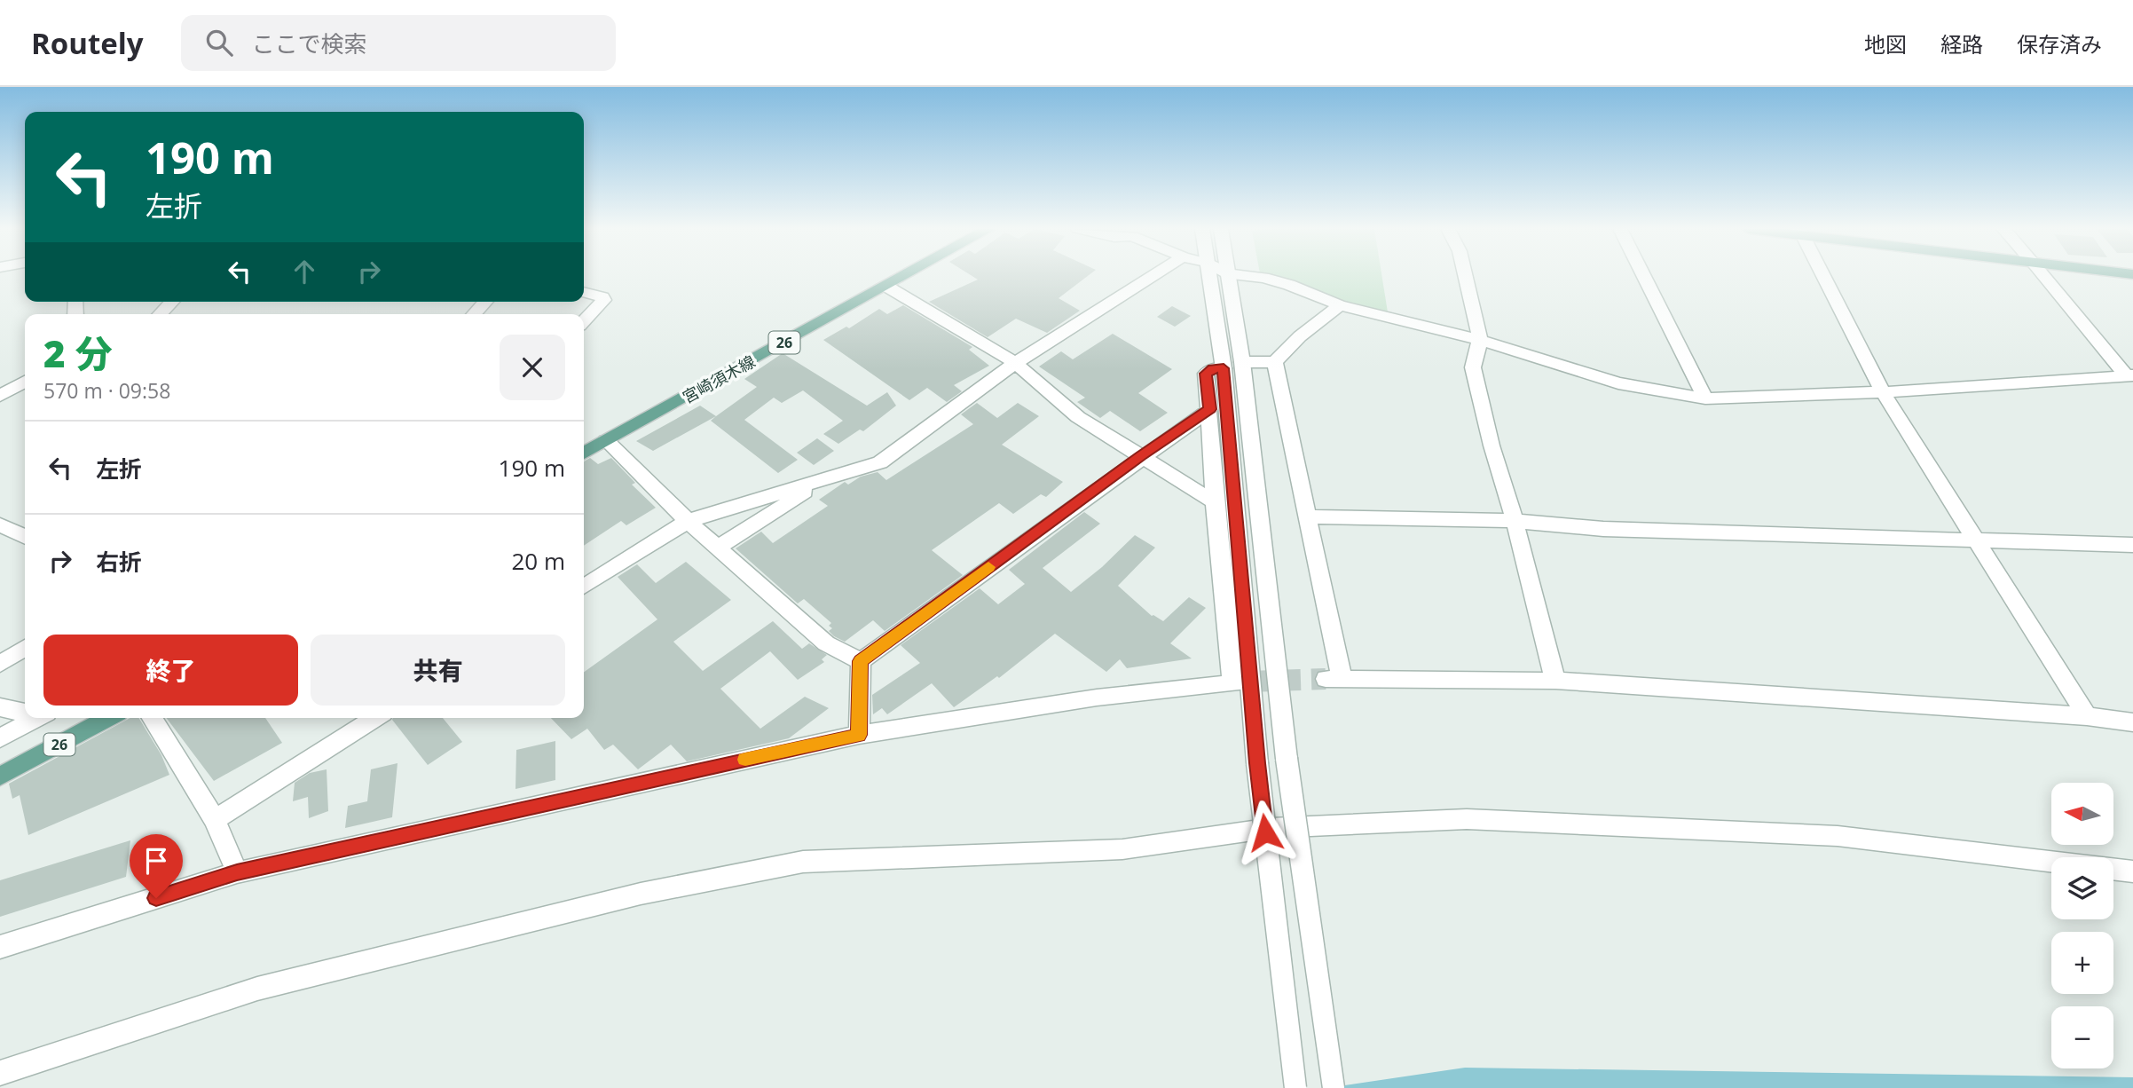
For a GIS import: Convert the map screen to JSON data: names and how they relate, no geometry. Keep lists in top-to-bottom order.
{
  "streets": {
    "main road": ["26", "宮崎須木線"]
  },
  "north": "left",
  "page": {
    "header": "Routely",
    "search": "ここで検索",
    "nav": ["地図", "経路", "保存済み"],
    "turn": ["190 m", "左折"],
    "heading": ["2 分", "570 m · 09:58"],
    "list": [
      {
        "name": "左折",
        "value": "190 m"
      },
      {
        "name": "右折",
        "value": "20 m"
      }
    ],
    "buttons": ["終了", "共有"],
    "map_buttons": ["+", "−"]
  }
}
